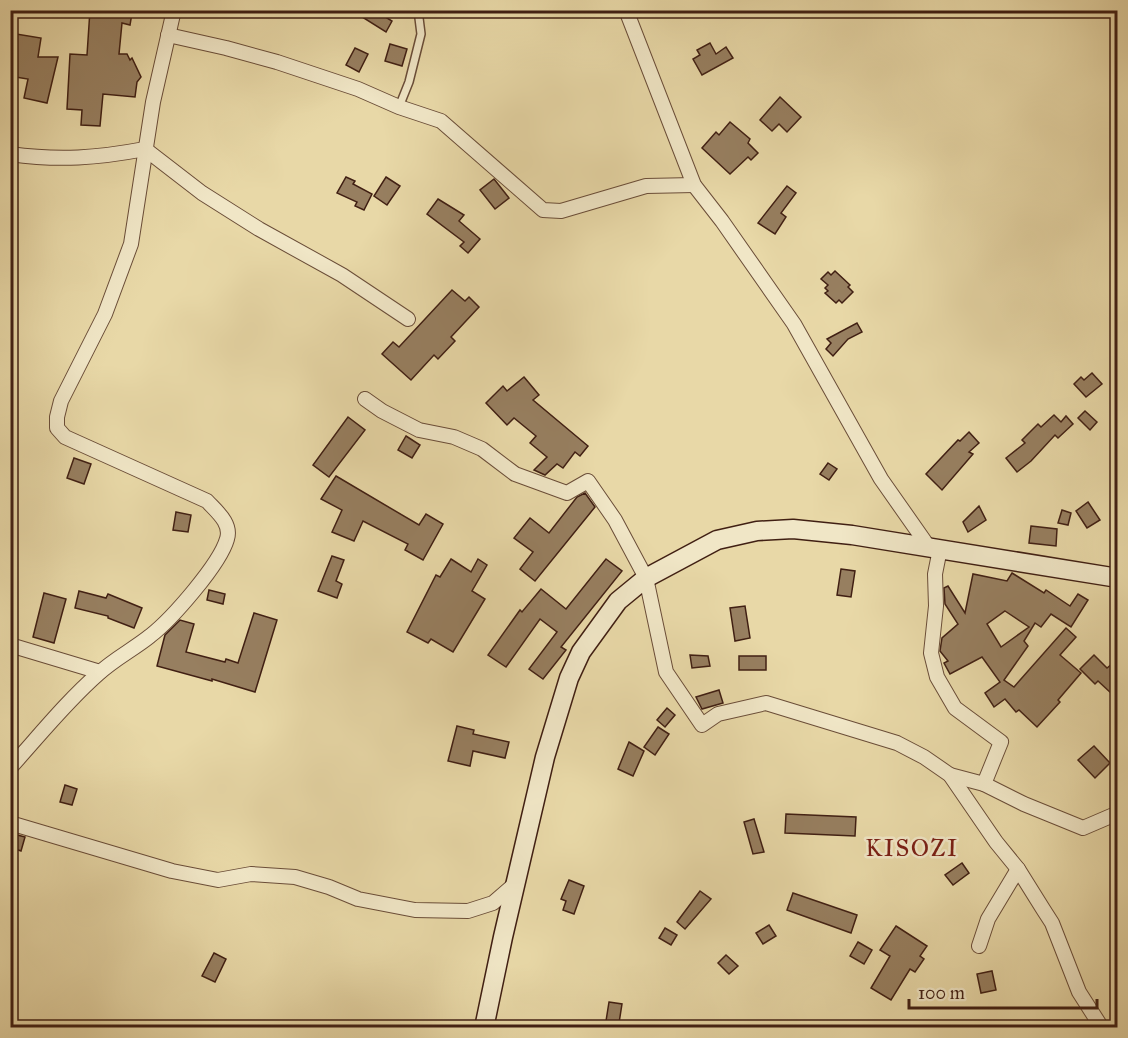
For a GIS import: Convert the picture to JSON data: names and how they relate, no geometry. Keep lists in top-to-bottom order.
{
  "districts": ["KISOZI"],
  "scale_bar": "100 m"
}
